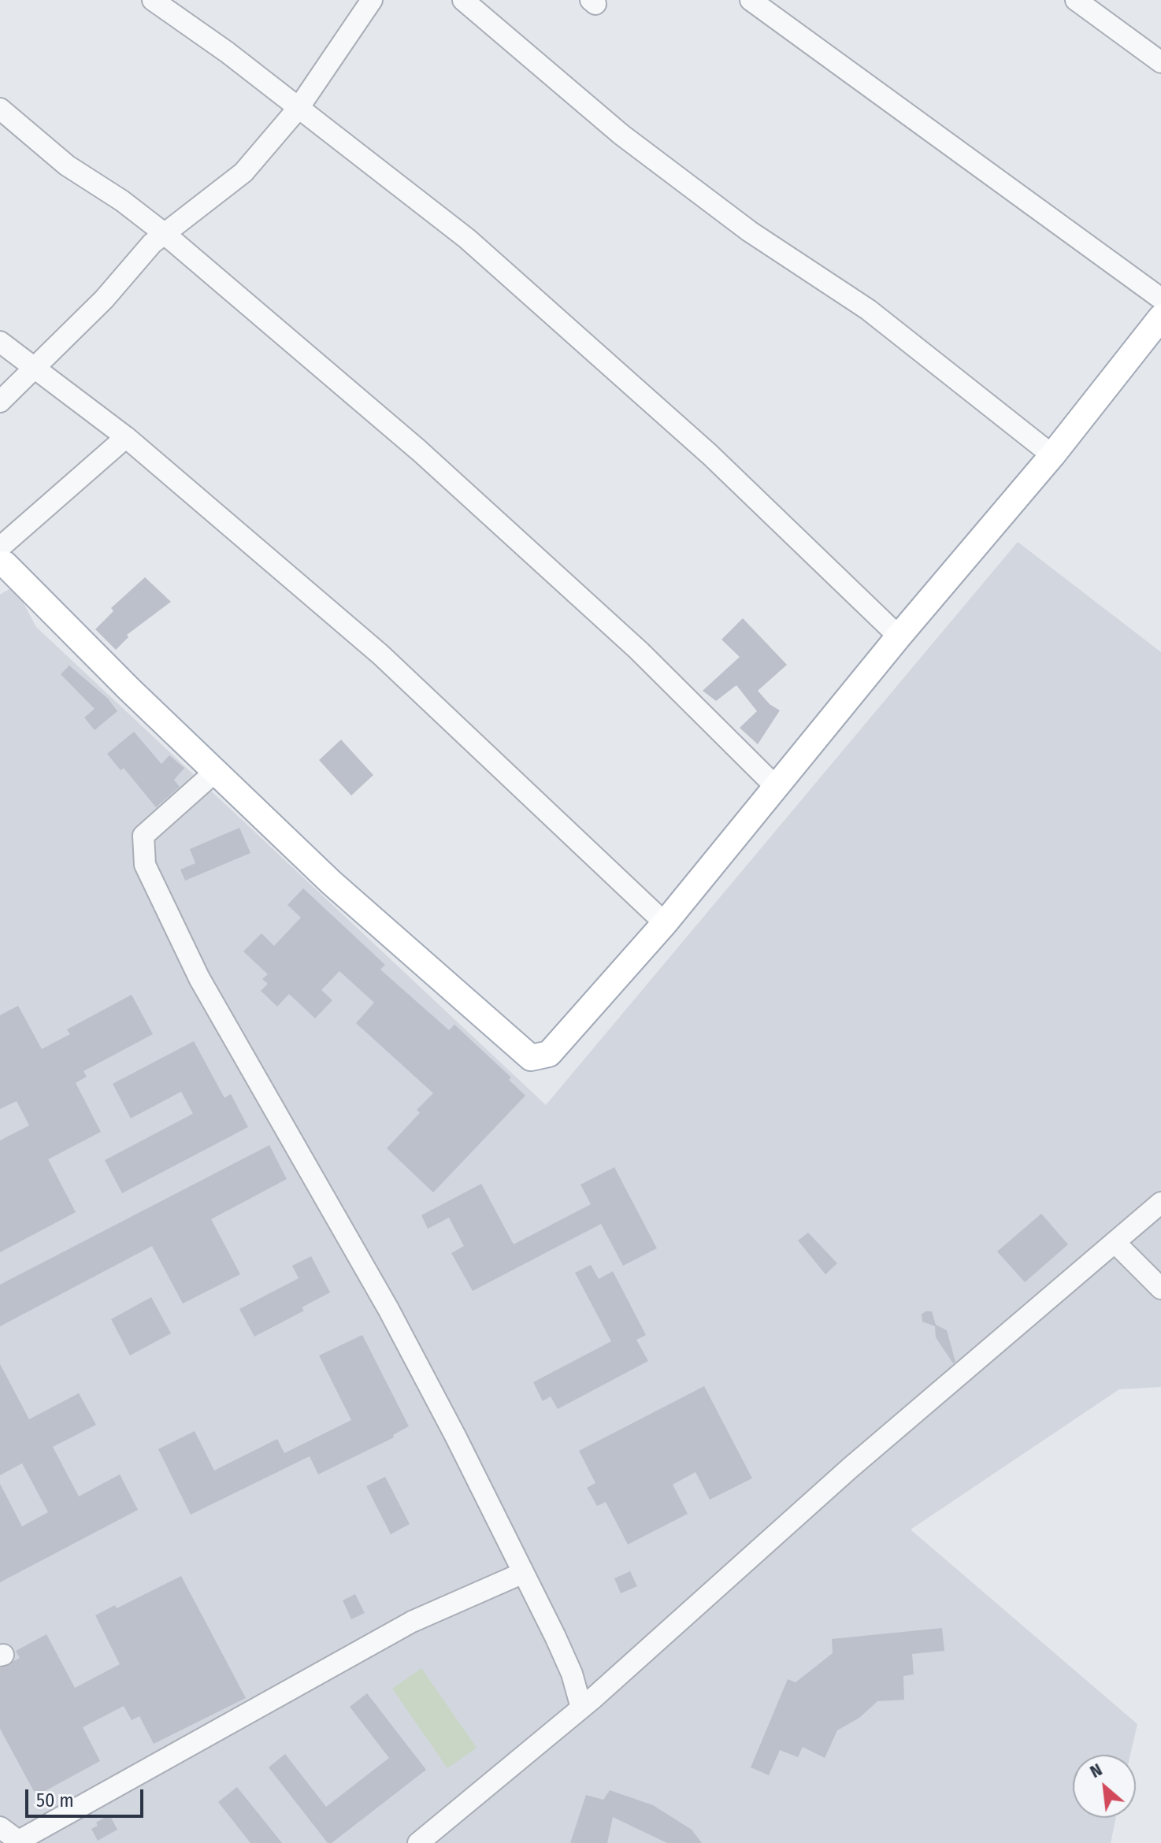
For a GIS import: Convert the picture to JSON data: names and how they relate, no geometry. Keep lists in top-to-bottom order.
{
  "scale_bar": "50 m",
  "north": "top left"
}
